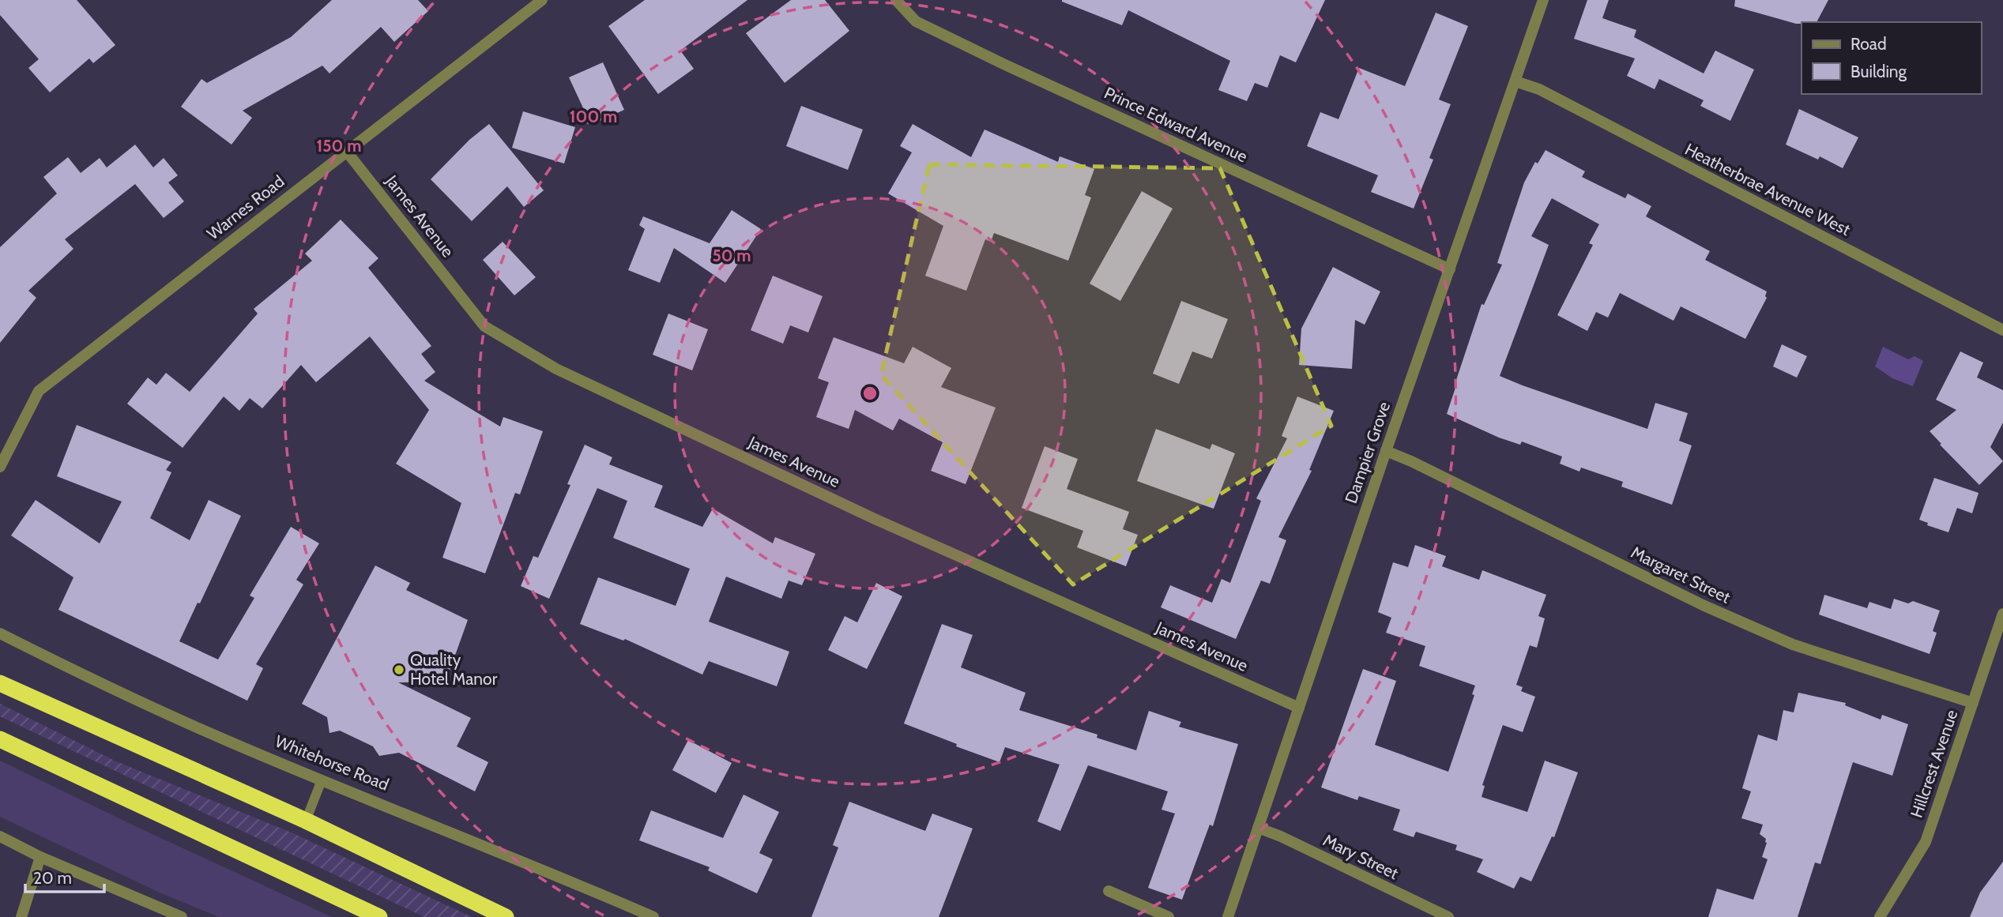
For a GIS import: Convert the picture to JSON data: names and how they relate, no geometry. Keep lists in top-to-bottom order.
{
  "streets": {
    "street": [
      "Prince Edward Avenue",
      "Heatherbrae Avenue West",
      "Warnes Road",
      "James Avenue",
      "Dampier Grove",
      "Margaret Street",
      "Whitehorse Road",
      "Hillcrest Avenue",
      "Mary Street"
    ]
  },
  "crossings": [
    ["Prince Edward Avenue", "Dampier Grove"],
    ["Heatherbrae Avenue West", "Dampier Grove"],
    ["Warnes Road", "James Avenue"],
    ["James Avenue", "Dampier Grove"],
    ["Dampier Grove", "Margaret Street"],
    ["Dampier Grove", "Mary Street"],
    ["Margaret Street", "Hillcrest Avenue"]
  ],
  "places": ["Quality Hotel Manor"],
  "legend": ["Road", "Building"],
  "scale_bar": "20 m",
  "rings": ["100 m", "150 m", "50 m"]
}
